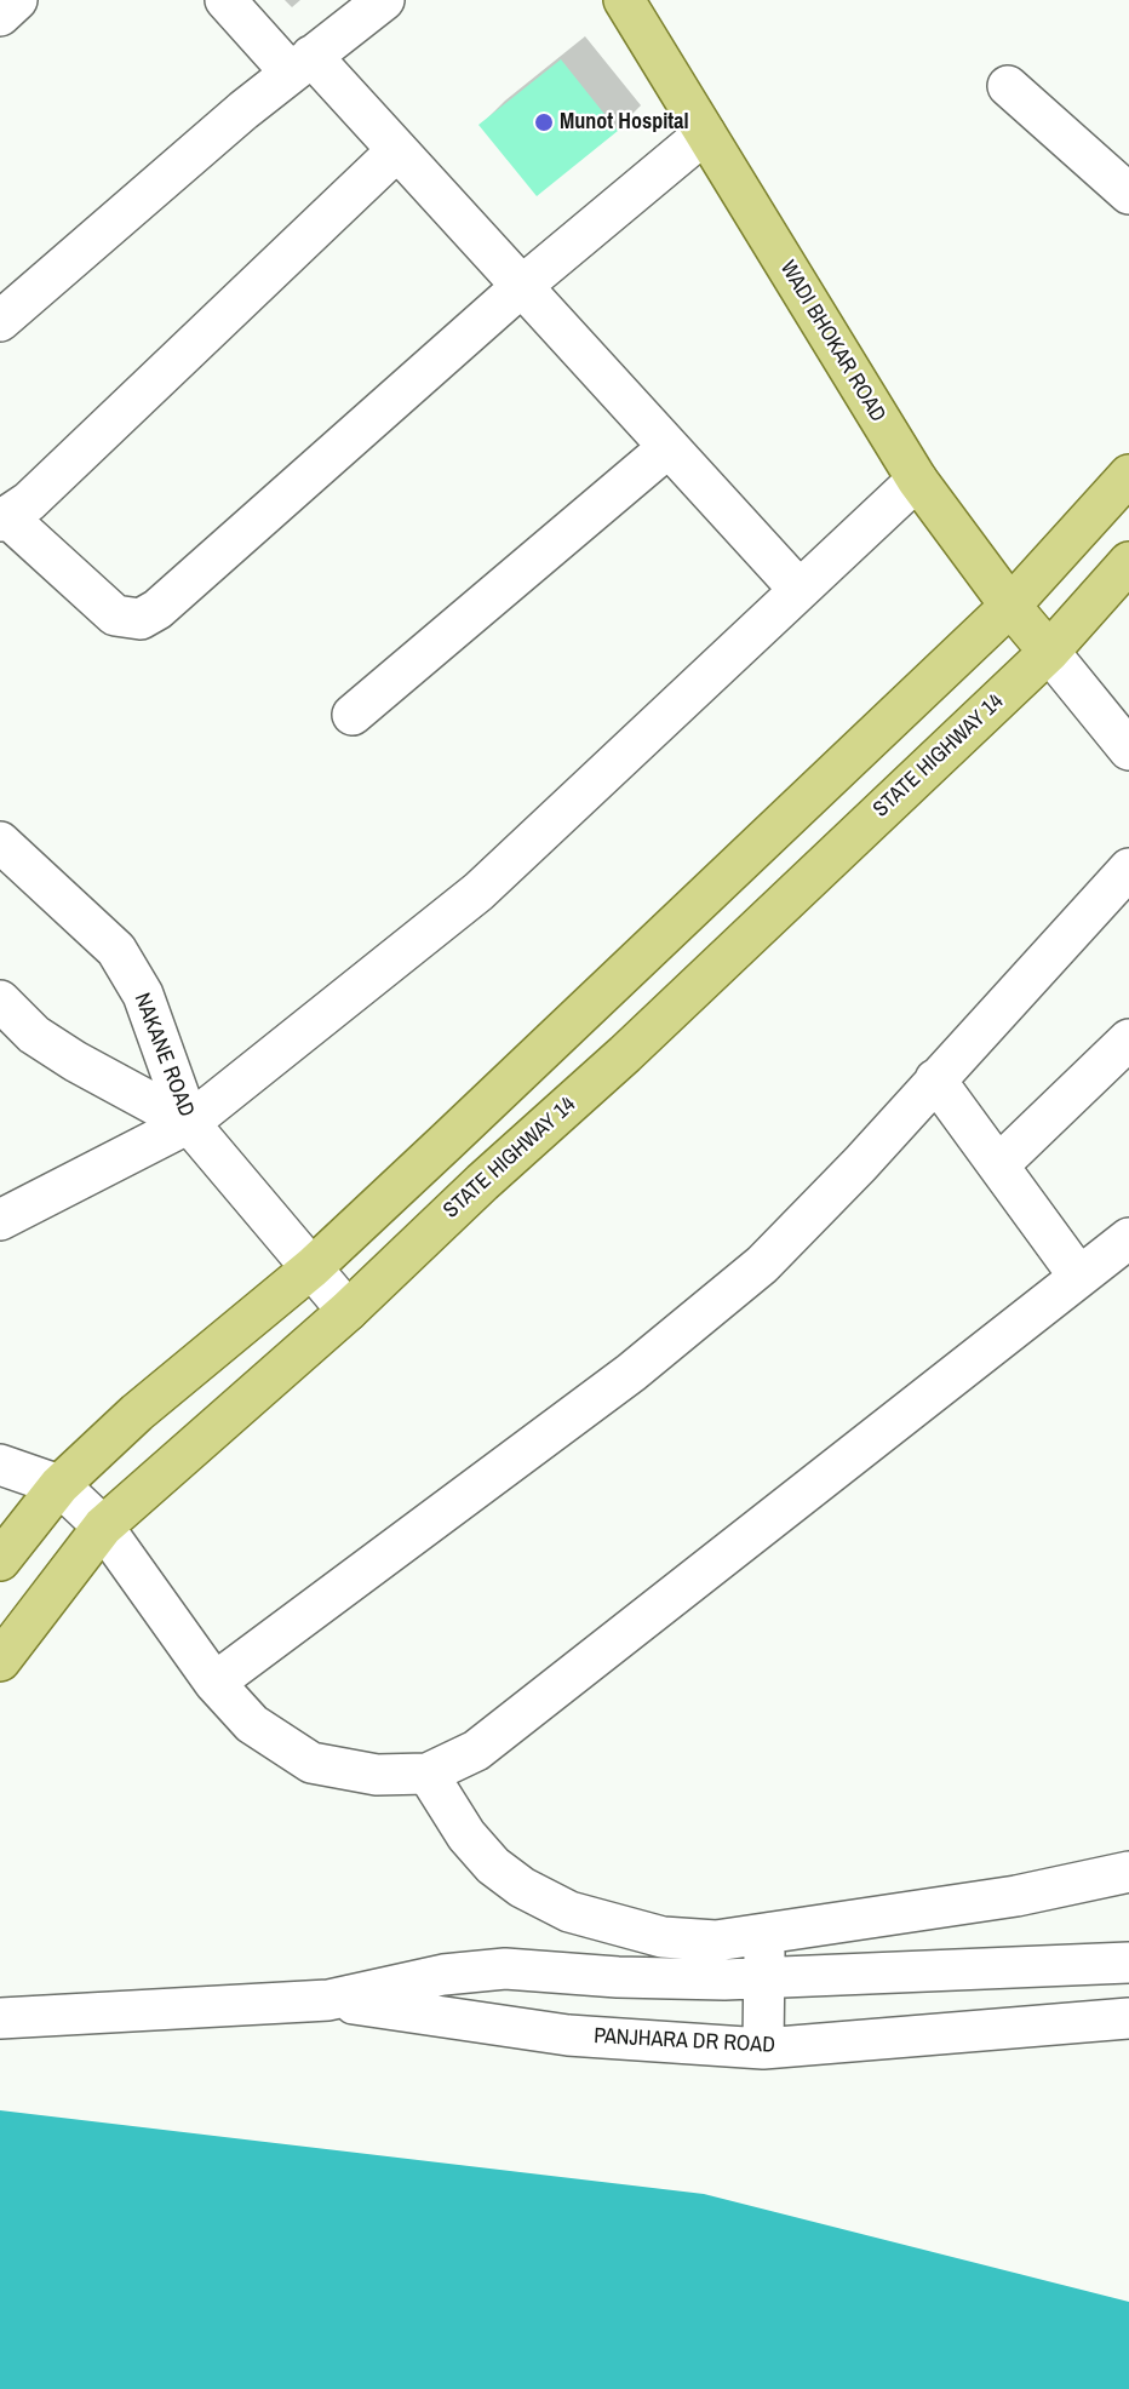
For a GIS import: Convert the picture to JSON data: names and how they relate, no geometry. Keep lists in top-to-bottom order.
{
  "streets": {
    "main road": ["WADI BHOKAR ROAD", "STATE HIGHWAY 14"],
    "street": ["NAKANE ROAD", "PANJHARA DR ROAD"]
  },
  "crossings": [
    ["WADI BHOKAR ROAD", "STATE HIGHWAY 14"],
    ["STATE HIGHWAY 14", "NAKANE ROAD"]
  ],
  "places": ["Munot Hospital"]
}
